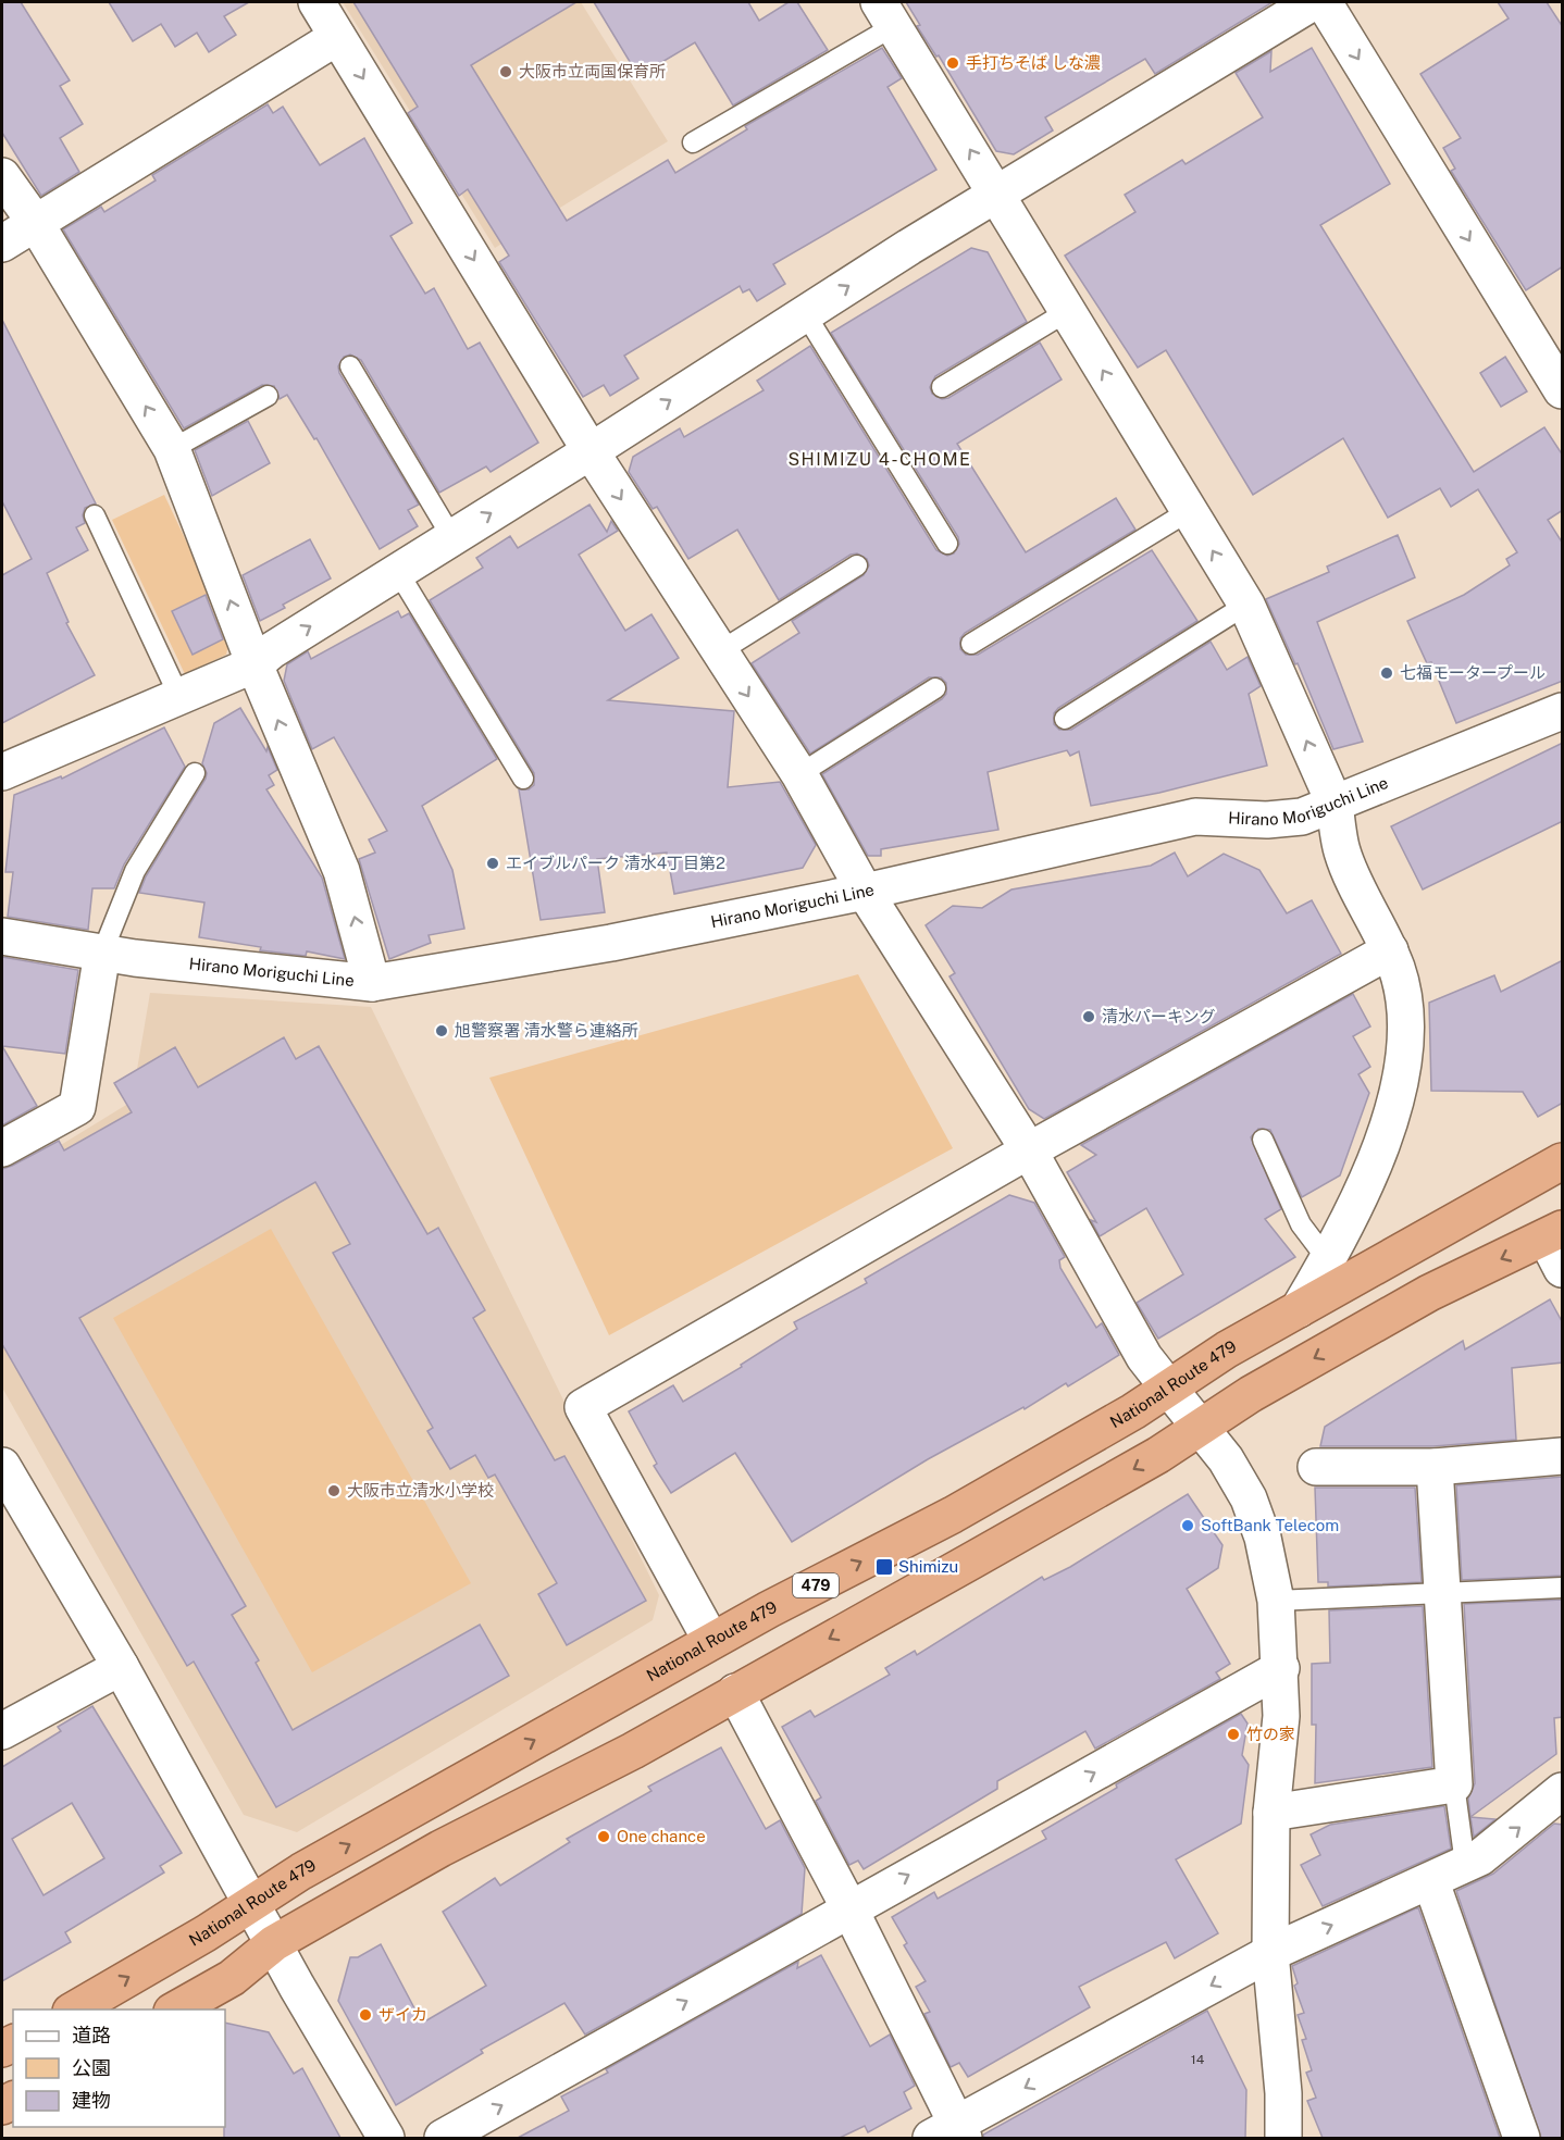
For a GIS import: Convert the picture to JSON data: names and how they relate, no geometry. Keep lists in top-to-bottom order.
{
  "streets": {
    "highway": ["National Route 479", "479"],
    "street": ["Hirano Moriguchi Line"]
  },
  "districts": ["SHIMIZU 4-CHOME"],
  "places": {
    "other": [
      "手打ちそば しな濃",
      "大阪市立両国保育所",
      "七福モータープール",
      "エイブルパーク 清水4丁目第2",
      "清水パーキング",
      "旭警察署 清水警ら連絡所",
      "大阪市立清水小学校",
      "SoftBank Telecom",
      "竹の家",
      "One chance",
      "ザイカ"
    ],
    "transit": ["Shimizu"]
  },
  "house_numbers": ["14"],
  "legend": ["道路", "公園", "建物"]
}
